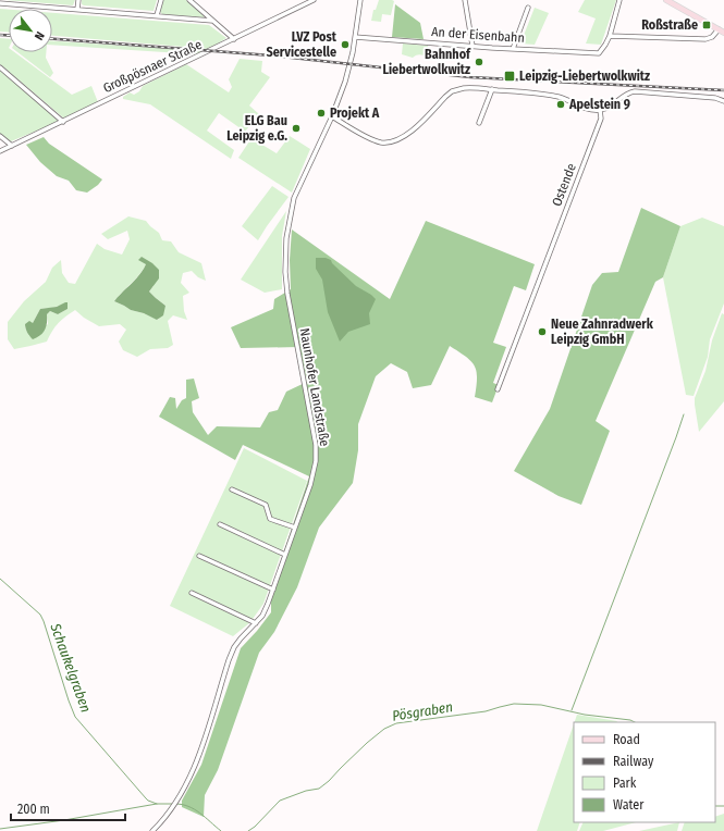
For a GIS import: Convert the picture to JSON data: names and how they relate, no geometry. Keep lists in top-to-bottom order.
{
  "streets": {
    "street": [
      "An der Eisenbahn",
      "Großpösnaer Straße",
      "Ostende",
      "Naunhofer Landstraße"
    ]
  },
  "crossings": [
    ["An der Eisenbahn", "Naunhofer Landstraße"]
  ],
  "water": ["Schaukelgraben", "Pösgraben"],
  "places": {
    "transit": ["Roßstraße", "Leipzig-Liebertwolkwitz"],
    "other": [
      "LVZ Post Servicestelle",
      "Bahnhof Liebertwolkwitz",
      "Apelstein 9",
      "Projekt A",
      "ELG Bau Leipzig e.G.",
      "Neue Zahnradwerk Leipzig GmbH"
    ]
  },
  "legend": [
    "Road",
    "Railway",
    "Park",
    "Water"
  ],
  "scale_bar": "200 m",
  "north": "bottom right"
}
